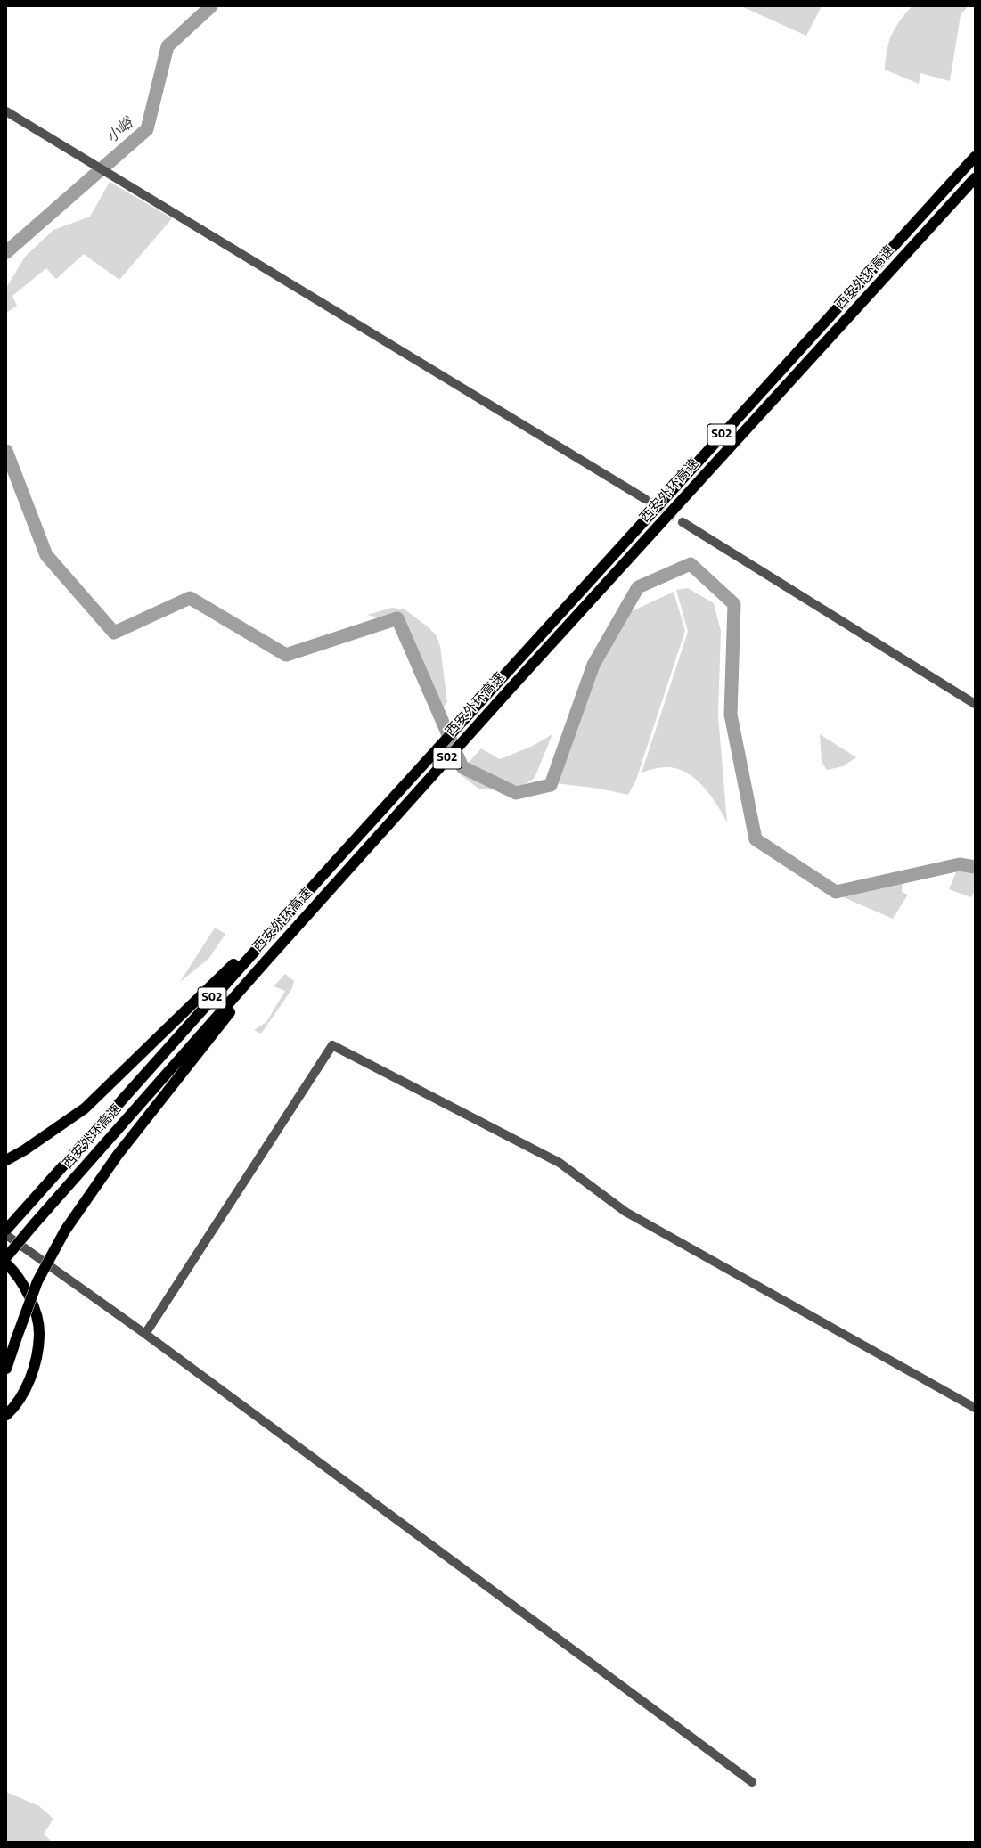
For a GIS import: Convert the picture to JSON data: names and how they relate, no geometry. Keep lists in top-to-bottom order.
{
  "streets": {
    "highway": ["西安外环高速", "S02"]
  },
  "water": ["小峪"]
}
